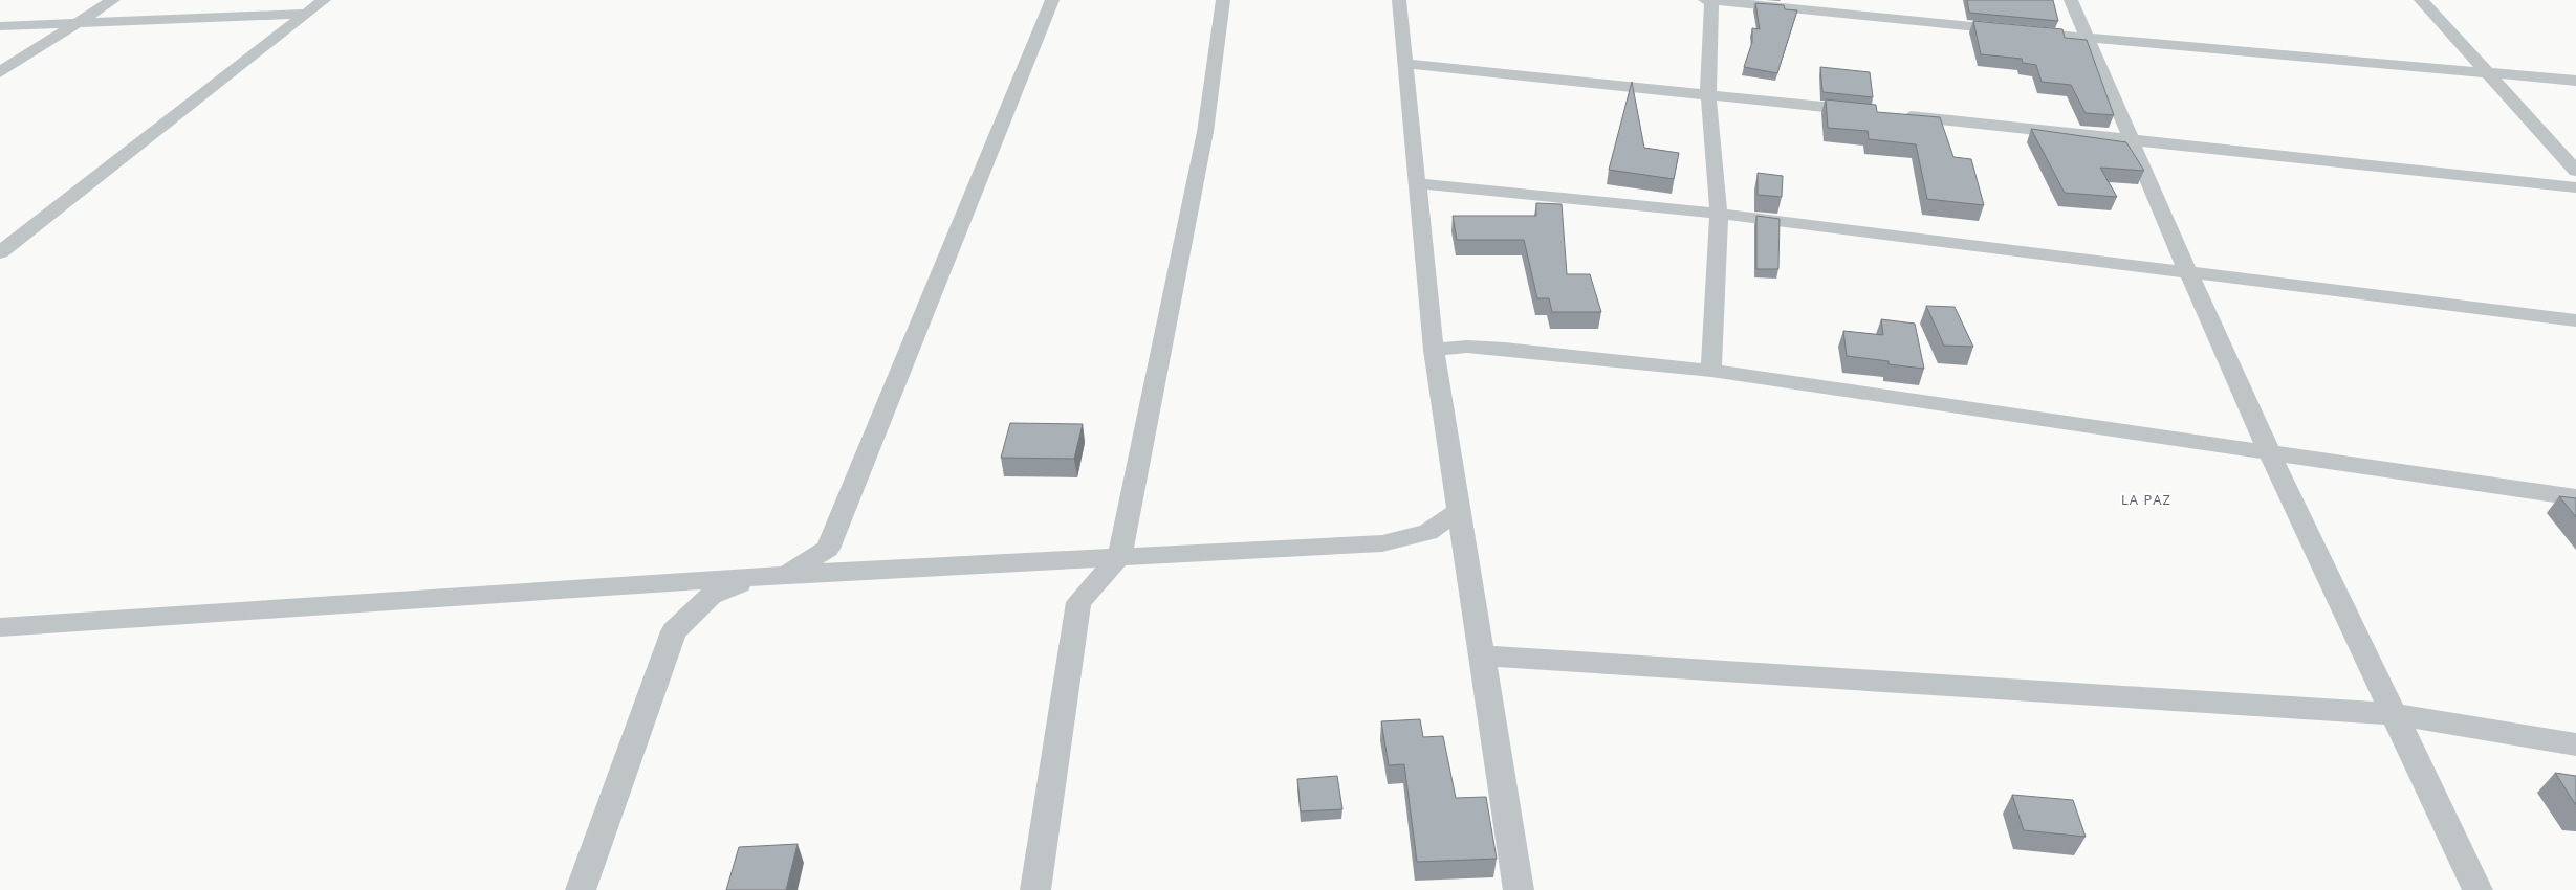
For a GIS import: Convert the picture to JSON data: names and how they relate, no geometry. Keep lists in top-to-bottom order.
{
  "districts": ["LA PAZ"]
}
